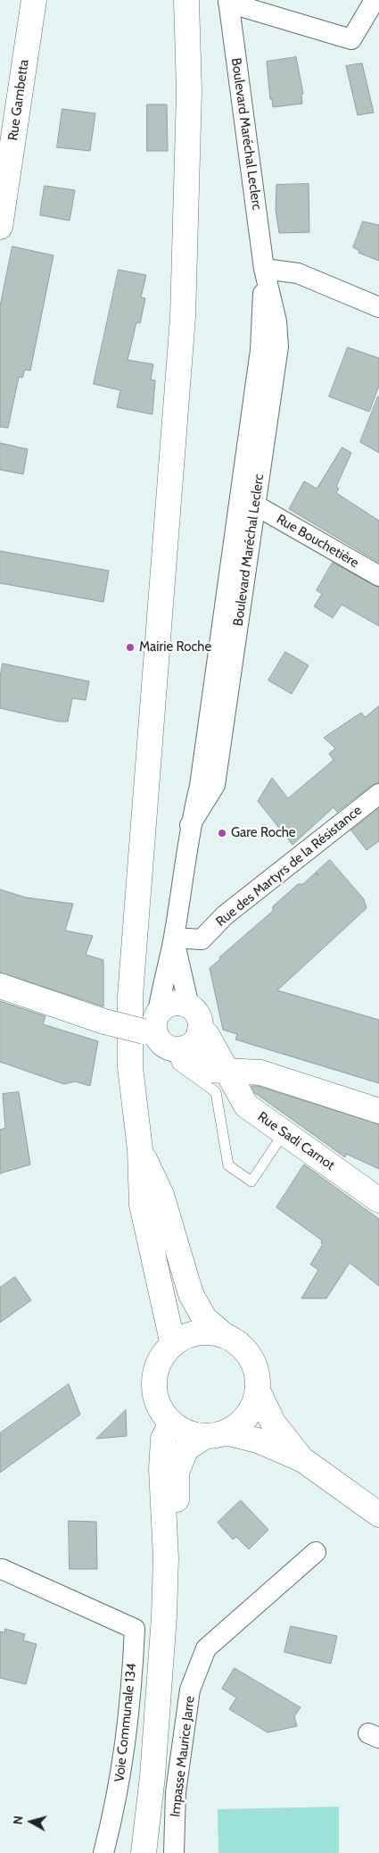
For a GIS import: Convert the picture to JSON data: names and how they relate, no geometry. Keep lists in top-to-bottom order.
{
  "streets": {
    "main road": ["Rue Gambetta", "Rue Sadi Carnot"],
    "street": [
      "Boulevard Maréchal Leclerc",
      "Rue Bouchetière",
      "Rue des Martyrs de la Résistance",
      "Voie Communale 134",
      "Impasse Maurice Jarre"
    ]
  },
  "crossings": [
    ["Boulevard Maréchal Leclerc", "Rue Bouchetière"],
    ["Boulevard Maréchal Leclerc", "Rue des Martyrs de la Résistance"]
  ],
  "places": ["Mairie Roche", "Gare Roche"],
  "north": "left"
}
